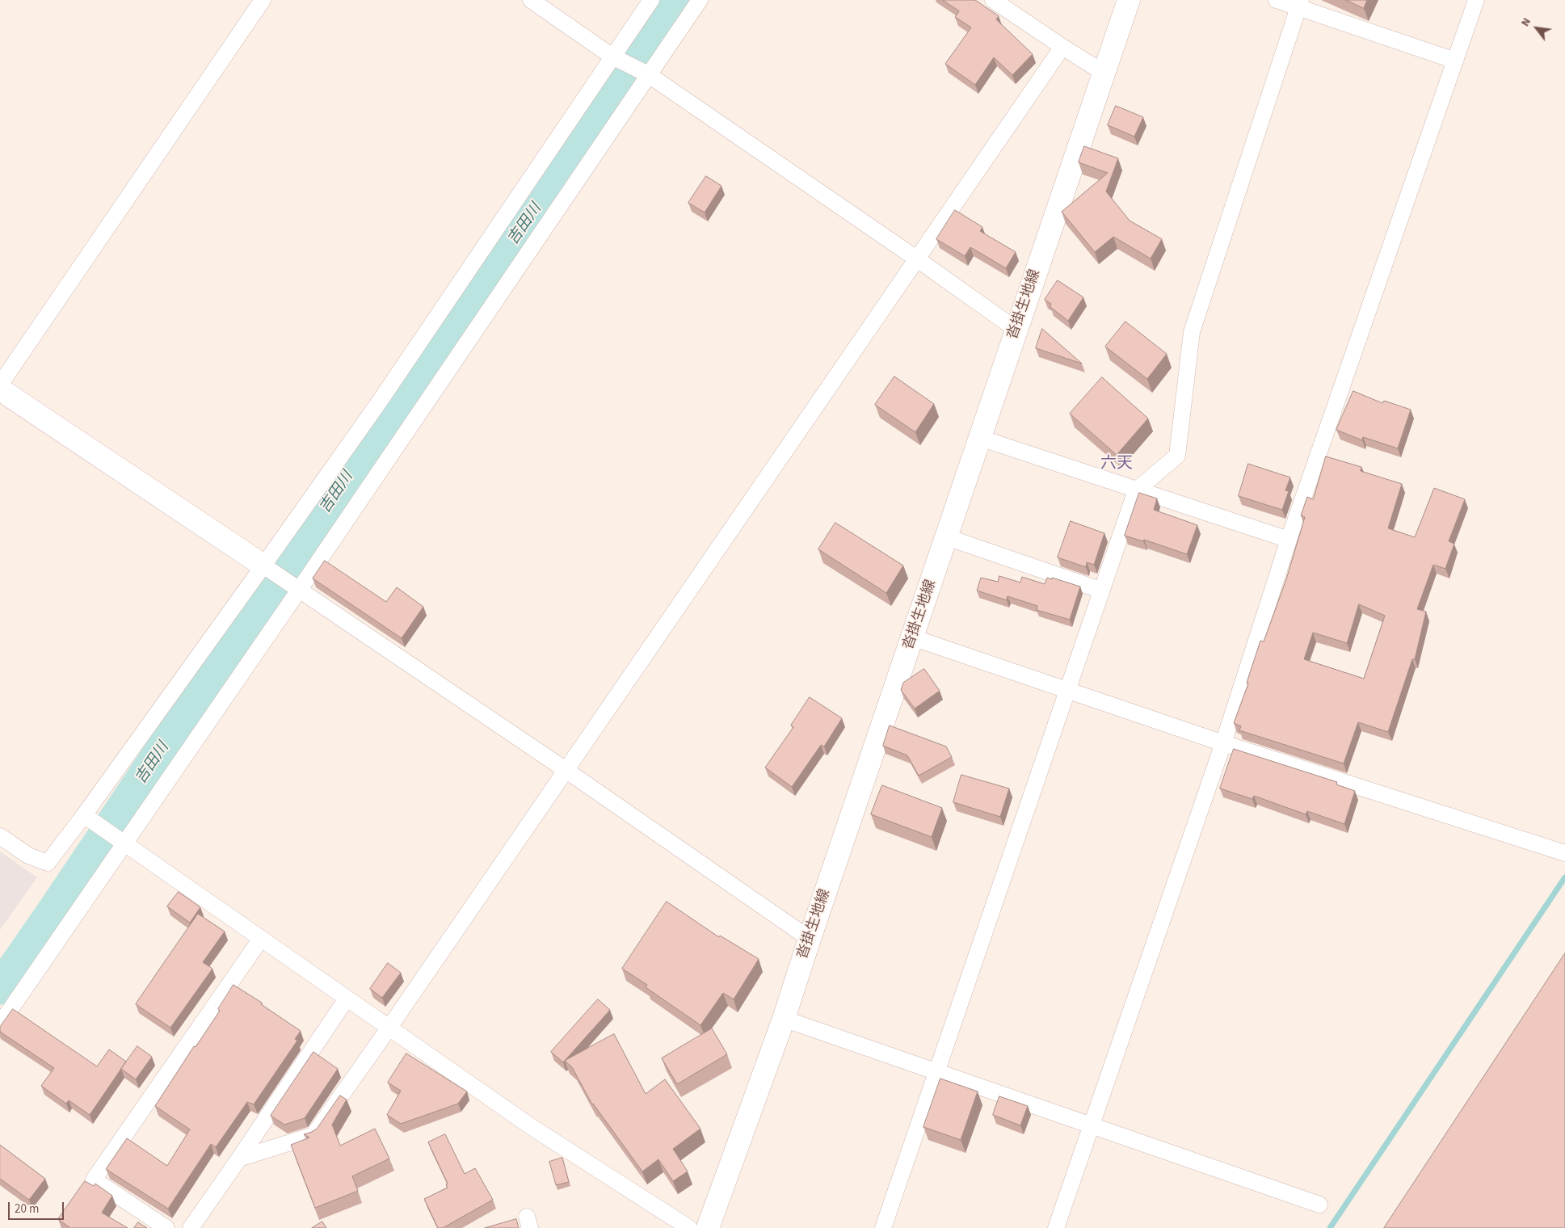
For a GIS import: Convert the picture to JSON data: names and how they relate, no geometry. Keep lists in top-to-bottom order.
{
  "streets": {
    "main road": ["沓掛生地線"]
  },
  "districts": ["六天"],
  "water": ["吉田川"],
  "scale_bar": "20 m",
  "north": "top left"
}
